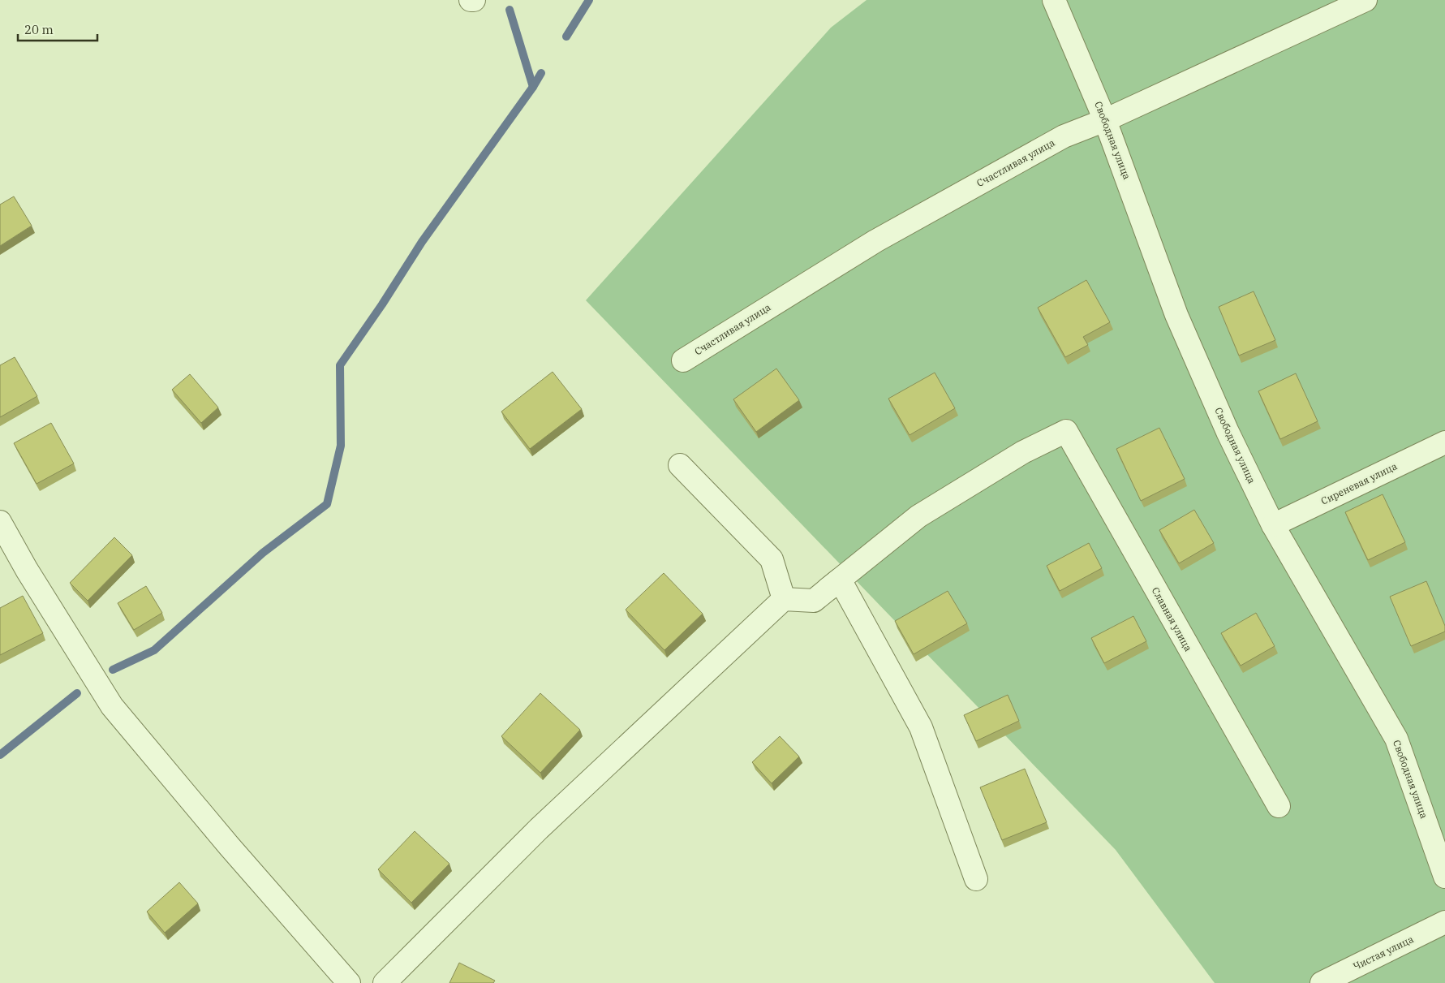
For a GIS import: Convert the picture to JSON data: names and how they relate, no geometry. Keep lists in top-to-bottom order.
{
  "streets": {
    "street": [
      "Свободная улица",
      "Счастливая улица",
      "Сиреневая улица",
      "Славная улица",
      "Чистая улица"
    ]
  },
  "crossings": [
    ["Свободная улица", "Счастливая улица"],
    ["Свободная улица", "Сиреневая улица"]
  ],
  "scale_bar": "20 m"
}
